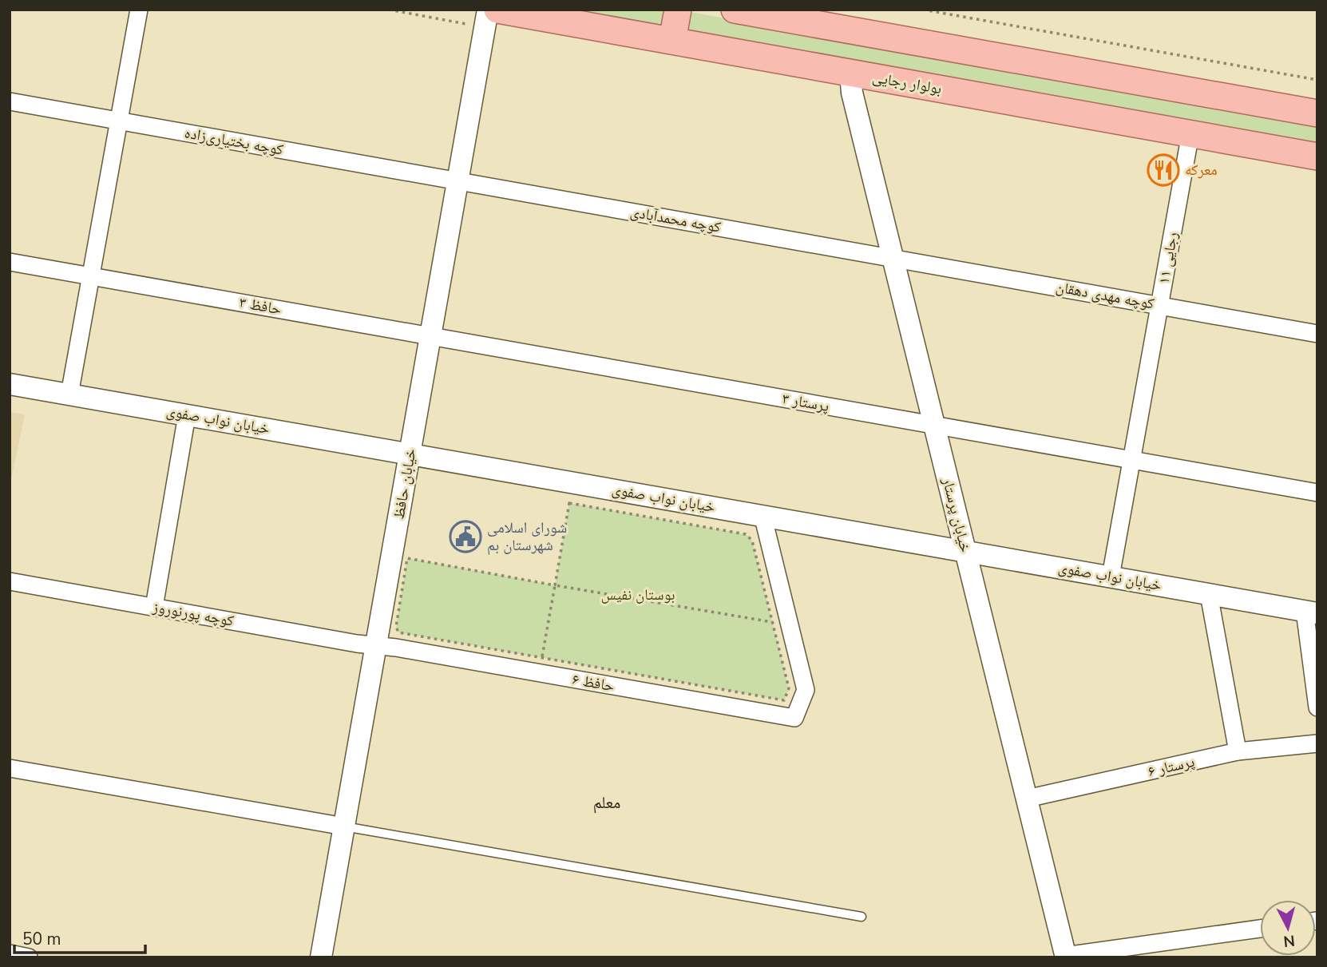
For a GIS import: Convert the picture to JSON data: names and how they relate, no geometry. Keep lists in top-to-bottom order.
{
  "streets": {
    "main road": ["بولوار رجایی"],
    "street": [
      "کوچه بختیاری‌زاده",
      "کوچه محمدآبادی",
      "رجایی ۱۱",
      "کوچه مهدی دهقان",
      "حافظ ۳",
      "پرستار ۳",
      "خیابان نواب صفوی",
      "خیابان حافظ",
      "خیابان پرستار",
      "کوچه پورنوروز",
      "حافظ ۶",
      "پرستار ۶"
    ]
  },
  "crossings": [
    ["بولوار رجایی", "رجایی ۱۱"],
    ["بولوار رجایی", "خیابان پرستار"],
    ["کوچه بختیاری‌زاده", "کوچه محمدآبادی"],
    ["کوچه بختیاری‌زاده", "خیابان حافظ"],
    ["کوچه محمدآبادی", "کوچه مهدی دهقان"],
    ["کوچه محمدآبادی", "خیابان حافظ"],
    ["کوچه محمدآبادی", "خیابان پرستار"],
    ["رجایی ۱۱", "کوچه مهدی دهقان"],
    ["رجایی ۱۱", "پرستار ۳"],
    ["رجایی ۱۱", "خیابان نواب صفوی"],
    ["کوچه مهدی دهقان", "خیابان پرستار"],
    ["حافظ ۳", "پرستار ۳"],
    ["حافظ ۳", "خیابان حافظ"],
    ["پرستار ۳", "خیابان پرستار"],
    ["خیابان نواب صفوی", "خیابان حافظ"],
    ["خیابان نواب صفوی", "خیابان پرستار"],
    ["خیابان حافظ", "کوچه پورنوروز"],
    ["خیابان حافظ", "حافظ ۶"],
    ["خیابان پرستار", "پرستار ۶"],
    ["کوچه پورنوروز", "حافظ ۶"]
  ],
  "districts": ["معلم"],
  "parks": ["بوستان نفیس"],
  "places": {
    "restaurant": ["معرکه"],
    "public building": ["شورای اسلامی شهرستان بم"]
  },
  "scale_bar": "50 m",
  "north": "bottom"
}
